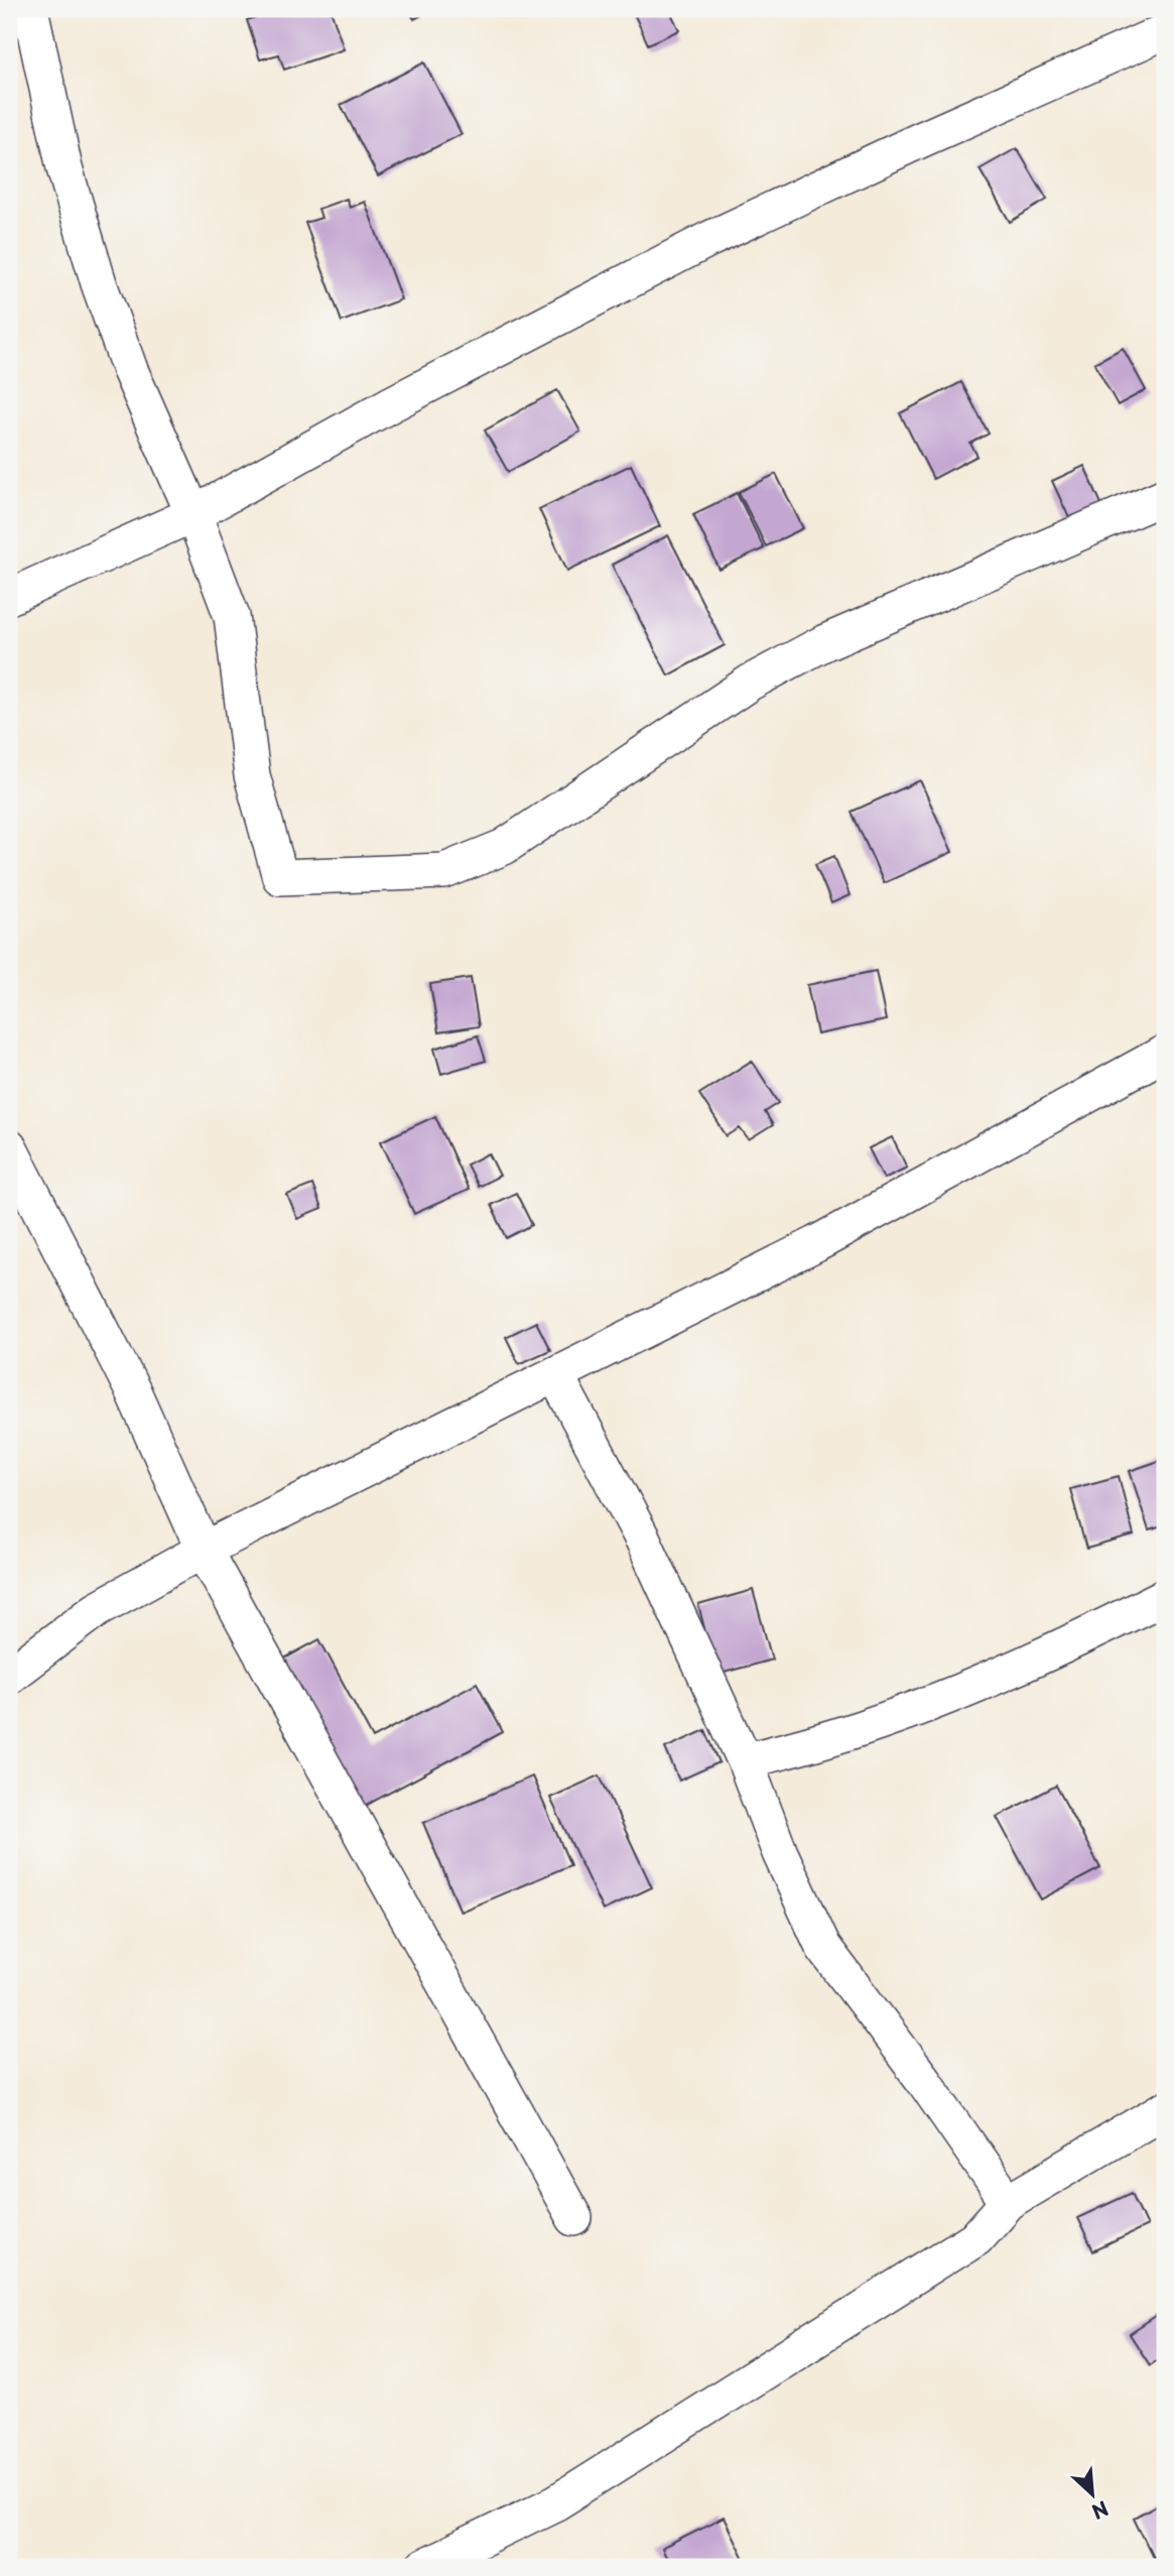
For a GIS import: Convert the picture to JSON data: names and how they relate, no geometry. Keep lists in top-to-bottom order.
{
  "north": "bottom right"
}
